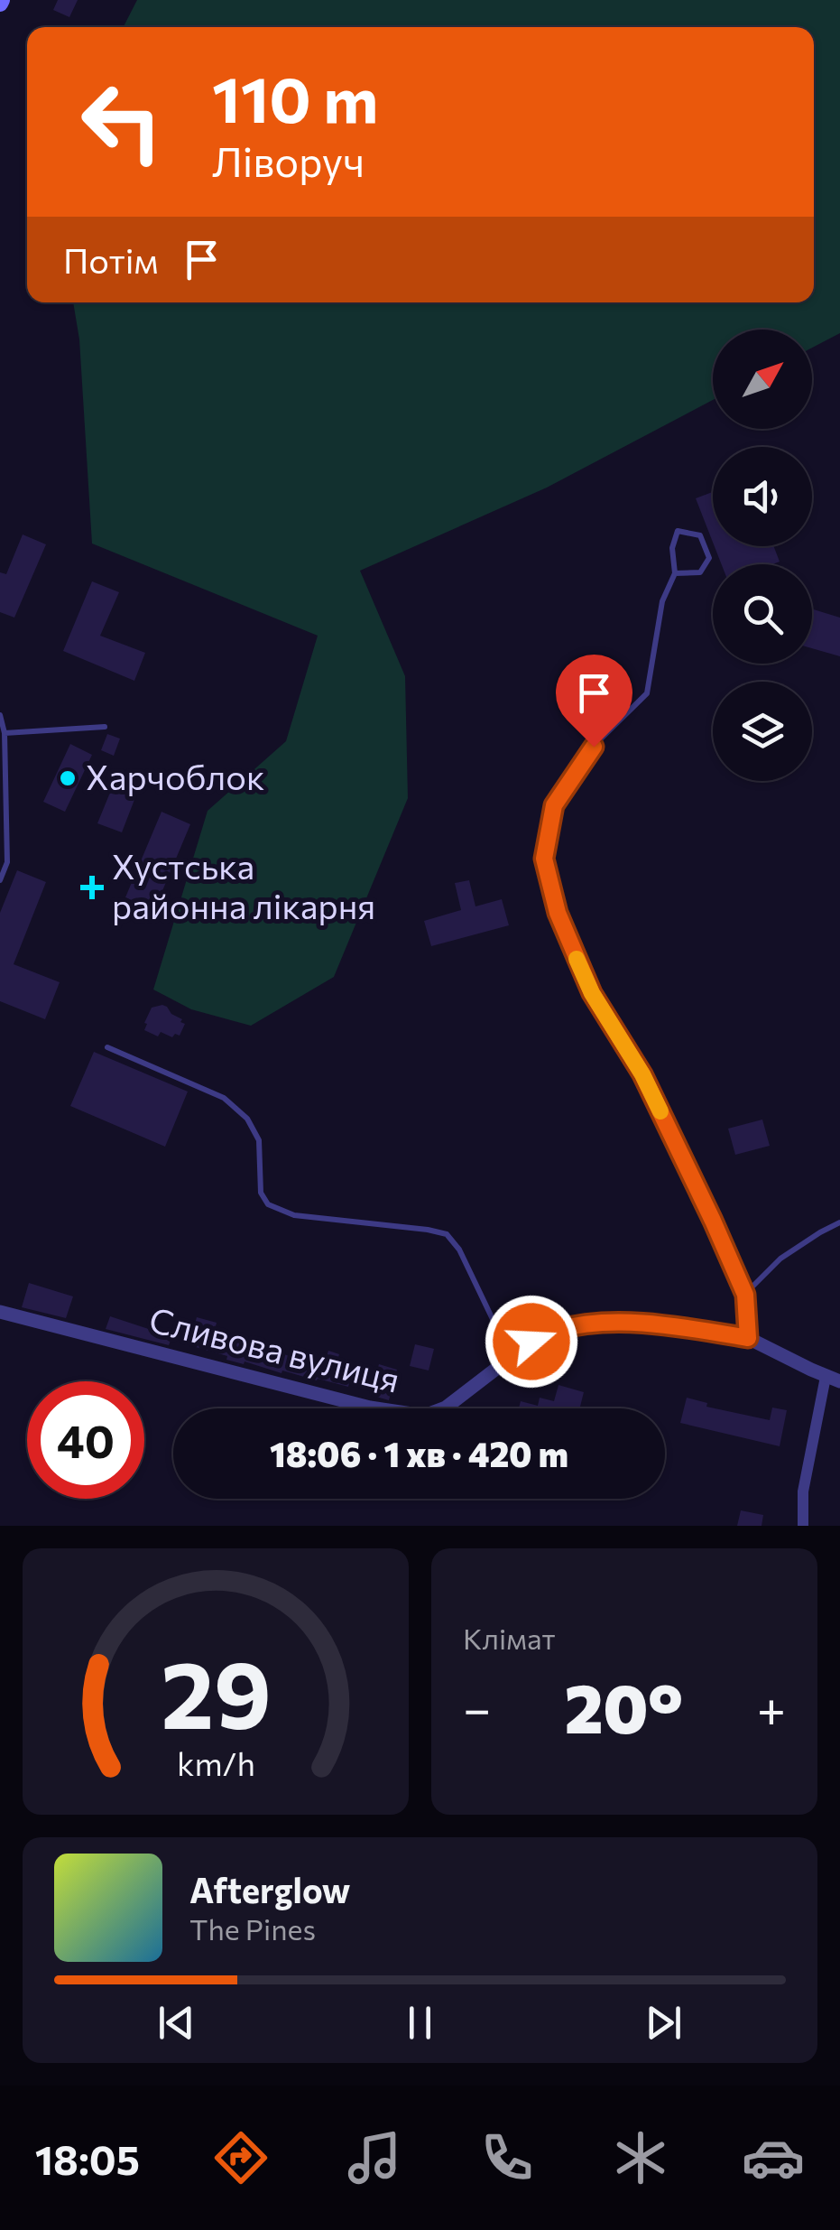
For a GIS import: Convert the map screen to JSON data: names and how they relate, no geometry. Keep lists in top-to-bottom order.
{
  "streets": {
    "street": ["Сливова вулиця"]
  },
  "places": {
    "other": ["Харчоблок"],
    "health": ["Хустська районна лікарня"]
  },
  "north": "top right",
  "page": {
    "turn": ["110 m", "Ліворуч"],
    "then": "Потім",
    "limit": "40",
    "trip": "18:06 · 1 хв · 420 m",
    "tile": "Клімат",
    "heat": ["−", "20°", "+"],
    "song": ["Afterglow", "The Pines"],
    "tabs": "18:05",
    "gauge": ["29", "km/h"]
  }
}
